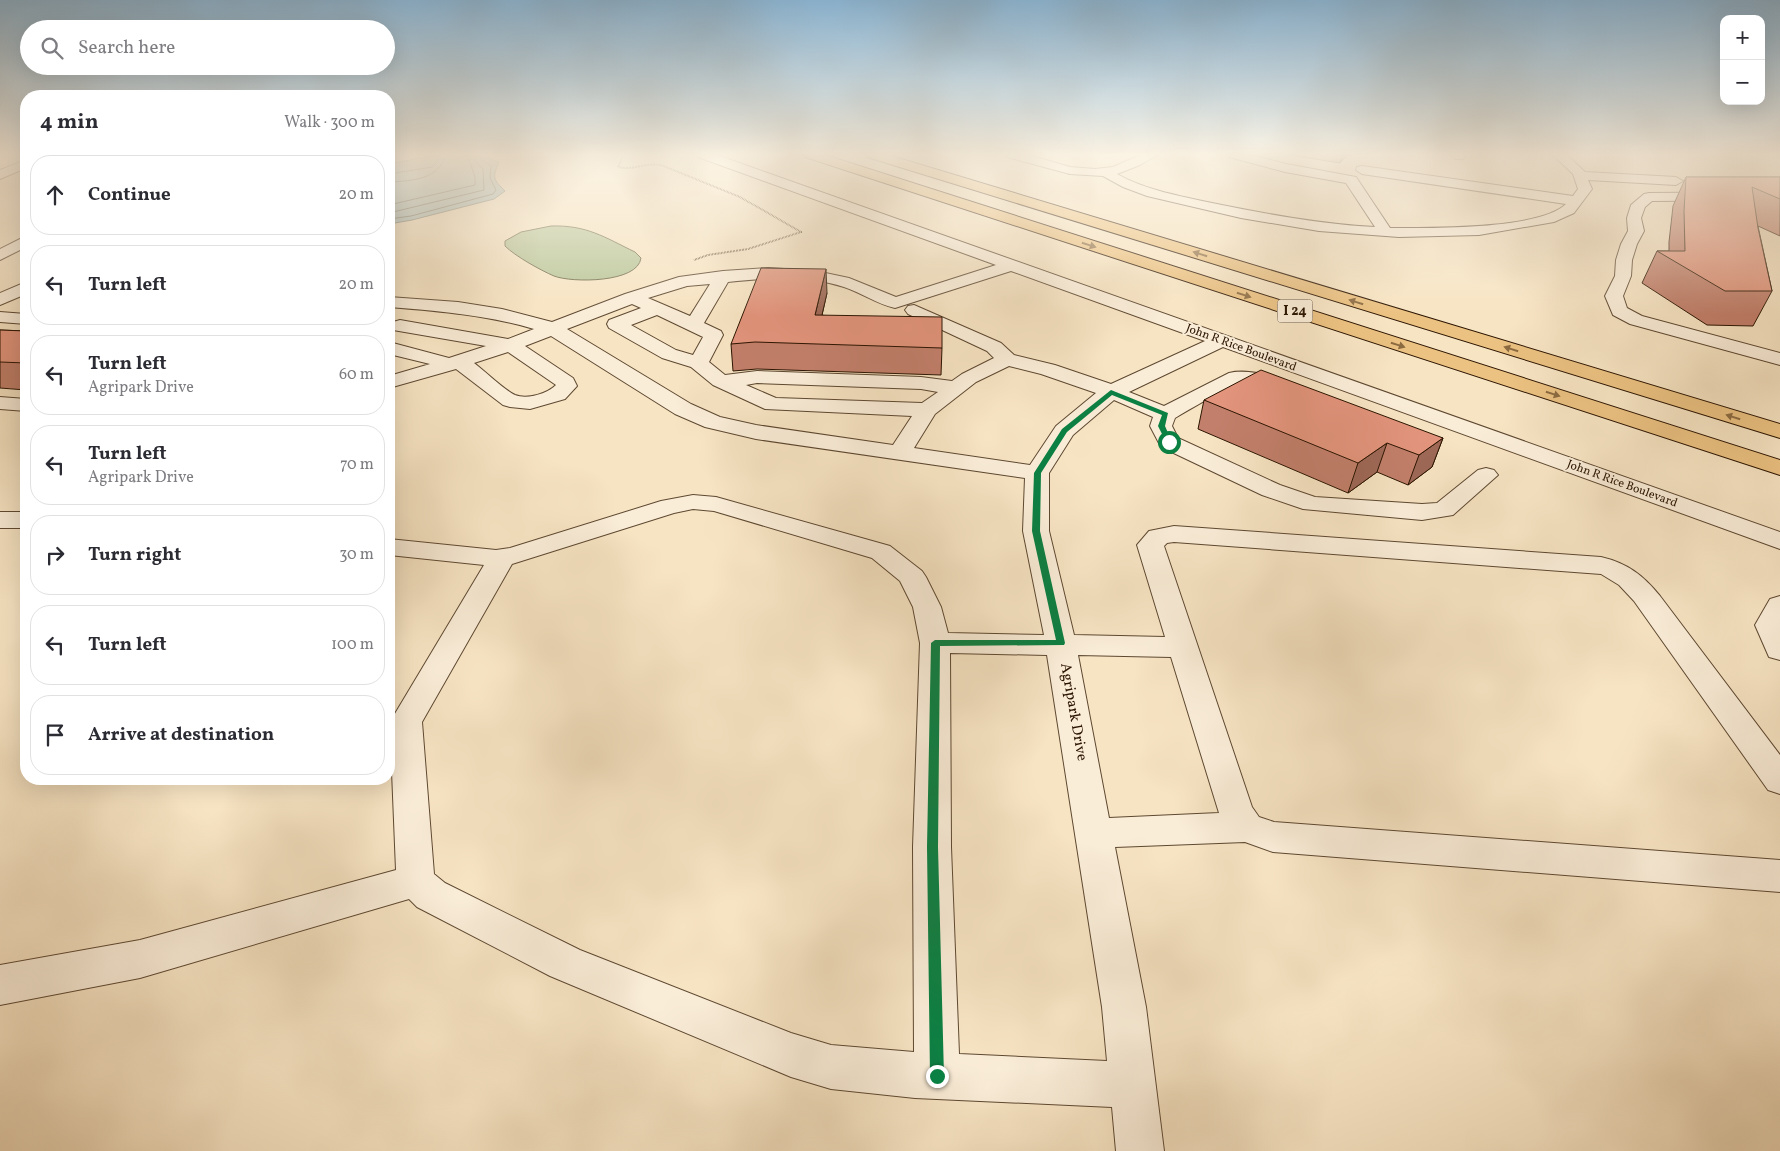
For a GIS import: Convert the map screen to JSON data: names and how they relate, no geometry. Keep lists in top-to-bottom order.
{
  "streets": {
    "highway": ["I 24"],
    "street": ["John R Rice Boulevard", "Agripark Drive"]
  },
  "page": {
    "map_buttons": ["+", "−"],
    "search": "Search here",
    "heading": ["4 min", "Walk · 300 m"],
    "list": [
      ["Continue", "20 m"],
      ["Turn left", "20 m"],
      ["Turn left", "Agripark Drive", "60 m"],
      ["Turn left", "Agripark Drive", "70 m"],
      ["Turn right", "30 m"],
      ["Turn left", "100 m"],
      "Arrive at destination"
    ]
  }
}
